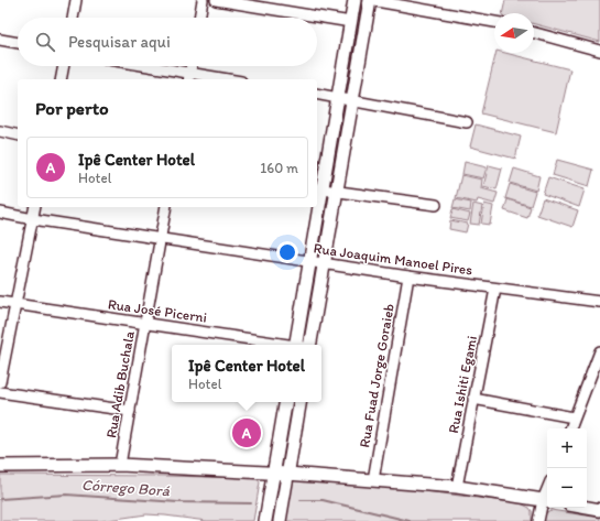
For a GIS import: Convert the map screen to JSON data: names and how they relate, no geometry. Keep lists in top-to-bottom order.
{
  "streets": {
    "street": [
      "Rua Joaquim Manoel Pires",
      "Rua José Picerni",
      "Rua Fuad Jorge Goraieb",
      "Rua Adib Buchala",
      "Rua Ishiti Egami"
    ]
  },
  "crossings": [
    ["Rua Joaquim Manoel Pires", "Rua Fuad Jorge Goraieb"],
    ["Rua Joaquim Manoel Pires", "Rua Adib Buchala"],
    ["Rua Joaquim Manoel Pires", "Rua Ishiti Egami"],
    ["Rua José Picerni", "Rua Adib Buchala"]
  ],
  "water": ["Córrego Borá"],
  "north": "left",
  "page": {
    "search": "Pesquisar aqui",
    "heading": "Por perto",
    "list": [
      {
        "mark": "A",
        "name": "Ipê Center Hotel",
        "note": "Hotel",
        "value": "160 m"
      }
    ],
    "popup": ["Ipê Center Hotel", "Hotel"],
    "pins": "A",
    "map_buttons": ["+", "−"]
  }
}
